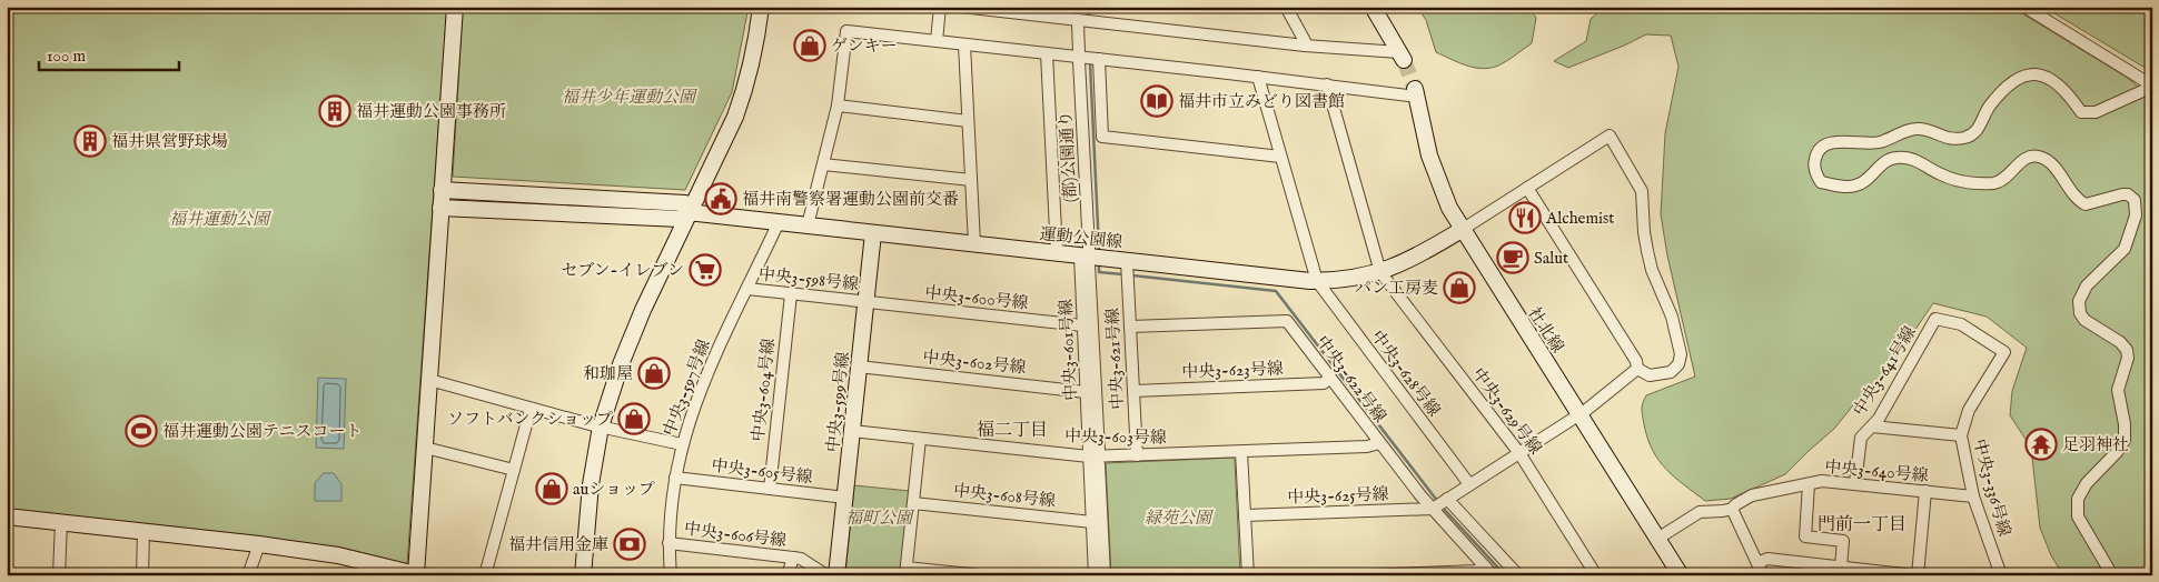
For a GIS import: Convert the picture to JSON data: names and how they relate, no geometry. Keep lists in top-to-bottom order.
{
  "streets": {
    "street": [
      "(都)公園通り",
      "運動公園線",
      "中央3-598号線",
      "中央3-600号線",
      "社北線",
      "中央3-601号線",
      "中央3-621号線",
      "中央3-602号線",
      "中央3-623号線",
      "中央3-641号線",
      "中央3-628号線",
      "中央3-622号線",
      "中央3-597号線",
      "中央3-604号線",
      "中央3-599号線",
      "中央3-629号線",
      "中央3-603号線",
      "中央3-605号線",
      "中央3-640号線",
      "中央3-336号線",
      "中央3-608号線",
      "中央3-625号線",
      "中央3-606号線"
    ]
  },
  "crossings": [
    ["(都)公園通り", "運動公園線"],
    ["(都)公園通り", "中央3-601号線"],
    ["(都)公園通り", "中央3-603号線"],
    ["運動公園線", "社北線"],
    ["運動公園線", "中央3-601号線"],
    ["運動公園線", "中央3-621号線"],
    ["運動公園線", "中央3-628号線"],
    ["運動公園線", "中央3-597号線"],
    ["運動公園線", "中央3-599号線"],
    ["運動公園線", "中央3-629号線"],
    ["中央3-598号線", "中央3-600号線"],
    ["中央3-598号線", "中央3-597号線"],
    ["中央3-598号線", "中央3-604号線"],
    ["中央3-598号線", "中央3-599号線"],
    ["中央3-600号線", "中央3-601号線"],
    ["中央3-600号線", "中央3-599号線"],
    ["社北線", "中央3-640号線"],
    ["中央3-601号線", "中央3-602号線"],
    ["中央3-601号線", "中央3-603号線"],
    ["中央3-601号線", "中央3-608号線"],
    ["中央3-621号線", "中央3-623号線"],
    ["中央3-621号線", "中央3-622号線"],
    ["中央3-621号線", "中央3-603号線"],
    ["中央3-602号線", "中央3-599号線"],
    ["中央3-623号線", "中央3-622号線"],
    ["中央3-641号線", "中央3-640号線"],
    ["中央3-641号線", "中央3-336号線"],
    ["中央3-622号線", "中央3-603号線"],
    ["中央3-622号線", "中央3-625号線"],
    ["中央3-597号線", "中央3-605号線"],
    ["中央3-597号線", "中央3-606号線"],
    ["中央3-604号線", "中央3-605号線"],
    ["中央3-599号線", "中央3-603号線"],
    ["中央3-599号線", "中央3-605号線"],
    ["中央3-640号線", "中央3-336号線"]
  ],
  "districts": ["福二丁目", "門前一丁目"],
  "parks": [
    "福井少年運動公園",
    "福井運動公園",
    "福町公園",
    "緑苑公園"
  ],
  "places": {
    "shop": [
      "ゲンキー",
      "パン工房麦",
      "和珈屋",
      "ソフトバンクショップ",
      "auショップ"
    ],
    "library": ["福井市立みどり図書館"],
    "building": ["福井運動公園事務所", "福井県営野球場"],
    "public building": ["福井南警察署運動公園前交番"],
    "restaurant": ["Alchemist"],
    "cafe": ["Salut"],
    "supermarket": ["セブン-イレブン"],
    "sports": ["福井運動公園テニスコート"],
    "temple": ["足羽神社"],
    "bank": ["福井信用金庫"]
  },
  "scale_bar": "100 m"
}
